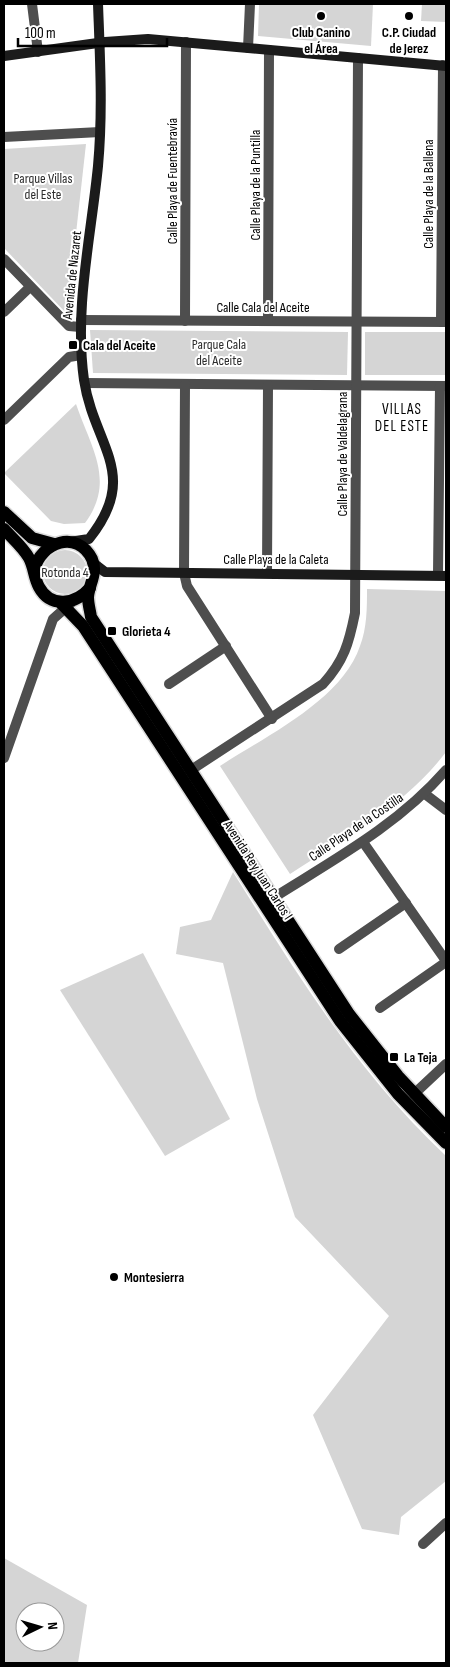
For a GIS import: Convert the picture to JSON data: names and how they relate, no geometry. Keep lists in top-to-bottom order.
{
  "streets": {
    "main road": ["Avenida Rey Juan Carlos I"],
    "street": [
      "Calle Playa de Fuentebravía",
      "Calle Playa de la Puntilla",
      "Calle Playa de la Ballena",
      "Avenida de Nazaret",
      "Calle Cala del Aceite",
      "Calle Playa de Valdelagrana",
      "Calle Playa de la Caleta",
      "Calle Playa de la Costilla"
    ]
  },
  "crossings": [
    ["Calle Playa de Fuentebravía", "Calle Cala del Aceite"],
    ["Calle Playa de la Puntilla", "Calle Cala del Aceite"],
    ["Calle Playa de la Ballena", "Calle Cala del Aceite"],
    ["Avenida de Nazaret", "Calle Cala del Aceite"],
    ["Calle Cala del Aceite", "Calle Playa de Valdelagrana"],
    ["Calle Playa de Valdelagrana", "Calle Playa de la Caleta"],
    ["Calle Playa de Valdelagrana", "Avenida Rey Juan Carlos I"],
    ["Calle Playa de la Costilla", "Avenida Rey Juan Carlos I"]
  ],
  "districts": ["VILLAS DEL ESTE"],
  "parks": ["Parque Villas del Este", "Parque Cala del Aceite", "Rotonda 4"],
  "places": {
    "other": ["Club Canino el Área", "C.P. Ciudad de Jerez", "Montesierra"],
    "transit": ["Cala del Aceite", "Glorieta 4", "La Teja"]
  },
  "scale_bar": "100 m",
  "north": "right"
}
